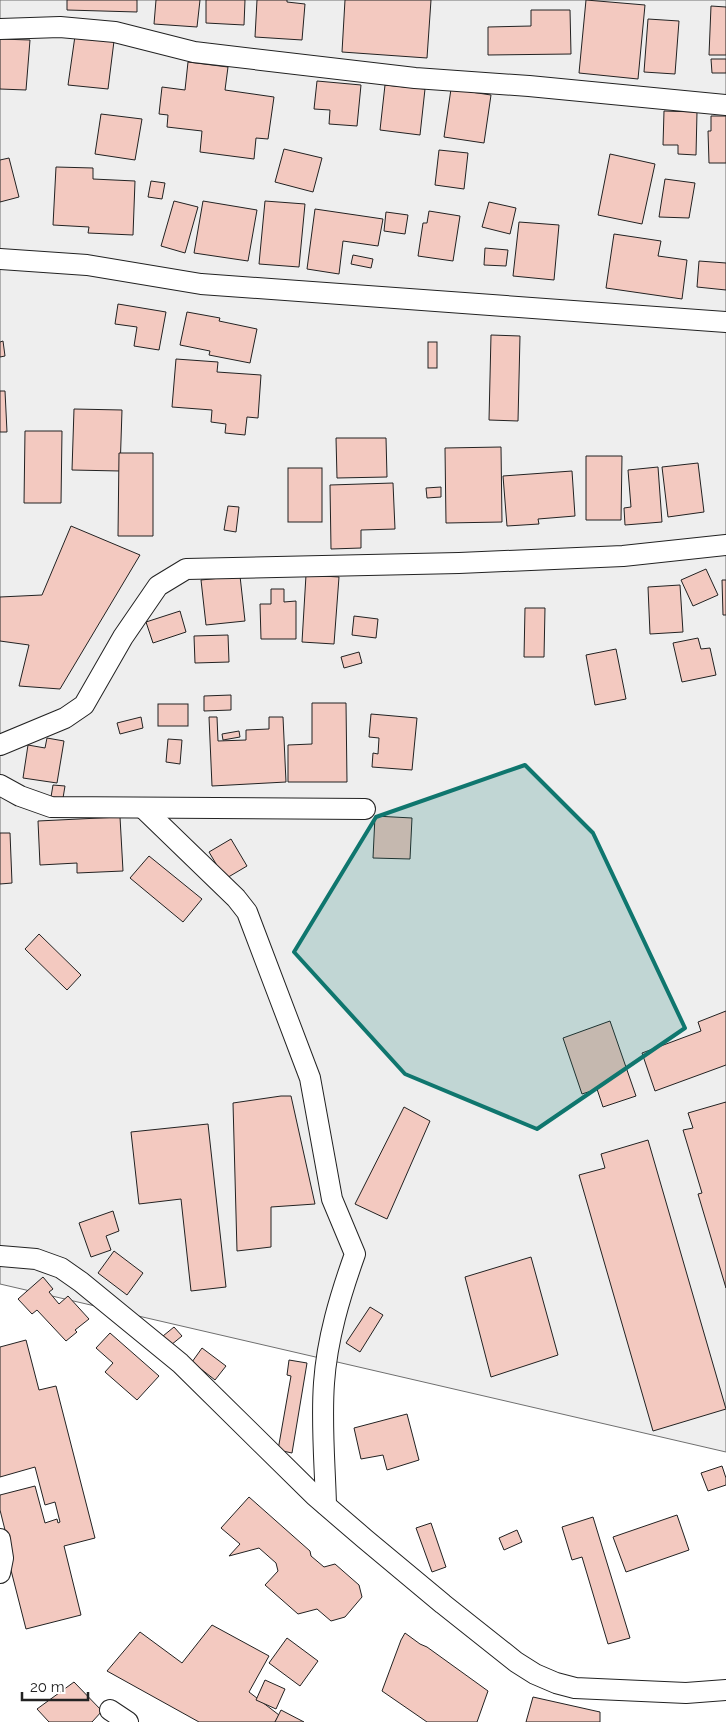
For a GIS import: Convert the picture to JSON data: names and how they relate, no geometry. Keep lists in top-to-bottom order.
{
  "scale_bar": "20 m"
}
